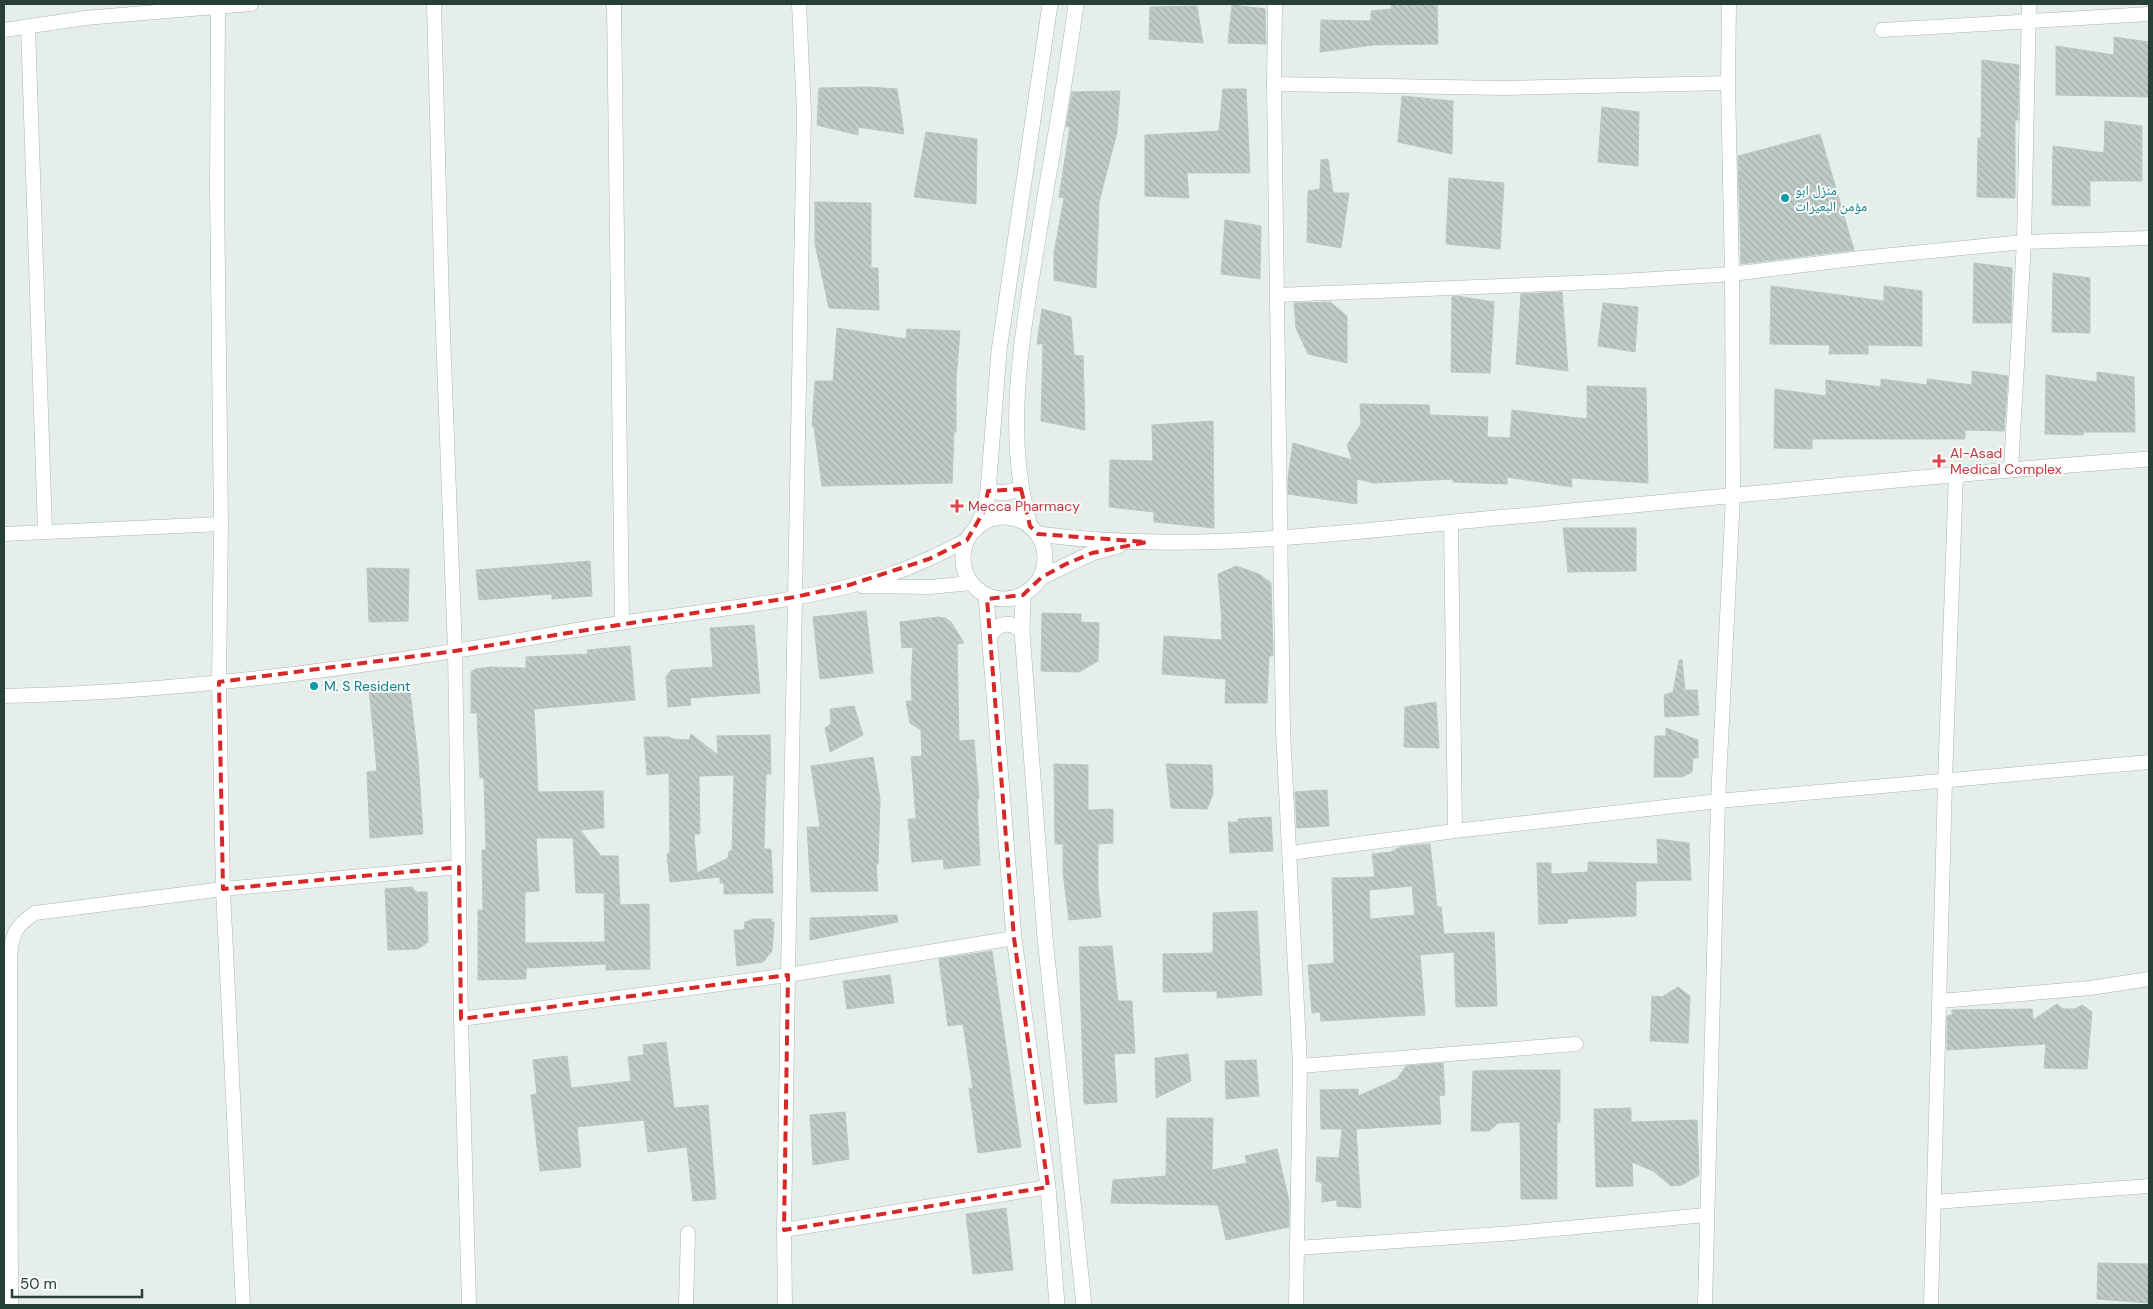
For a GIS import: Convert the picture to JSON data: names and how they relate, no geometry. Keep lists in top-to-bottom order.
{
  "places": {
    "other": ["منزل ابو مؤمن البعيرات", "M. S Resident"],
    "health": ["Al-Asad Medical Complex", "Mecca Pharmacy"]
  },
  "scale_bar": "50 m"
}
